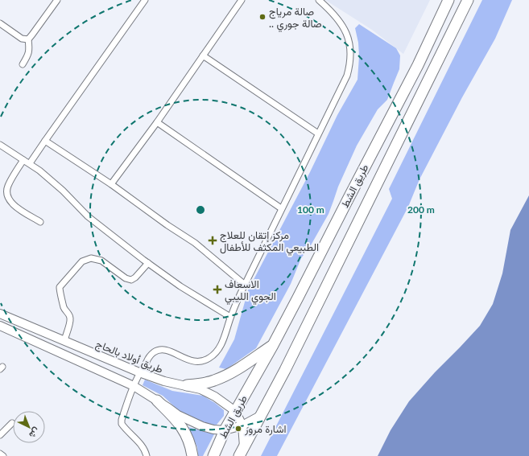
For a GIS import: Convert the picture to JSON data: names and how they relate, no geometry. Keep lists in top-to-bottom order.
{
  "streets": {
    "highway": ["طريق الشط"],
    "main road": ["طريق أولاد بالحاج"]
  },
  "crossings": [
    ["طريق الشط", "طريق أولاد بالحاج"]
  ],
  "places": {
    "other": ["صالة مرياج .. صالة جوري", "اشارة مرور"],
    "health": ["مركز إتقان للعلاج الطبيعي المكثف للأطفال", "الاسعاف الجوي الليبي"]
  },
  "north": "bottom right",
  "rings": ["100 m", "200 m"]
}
